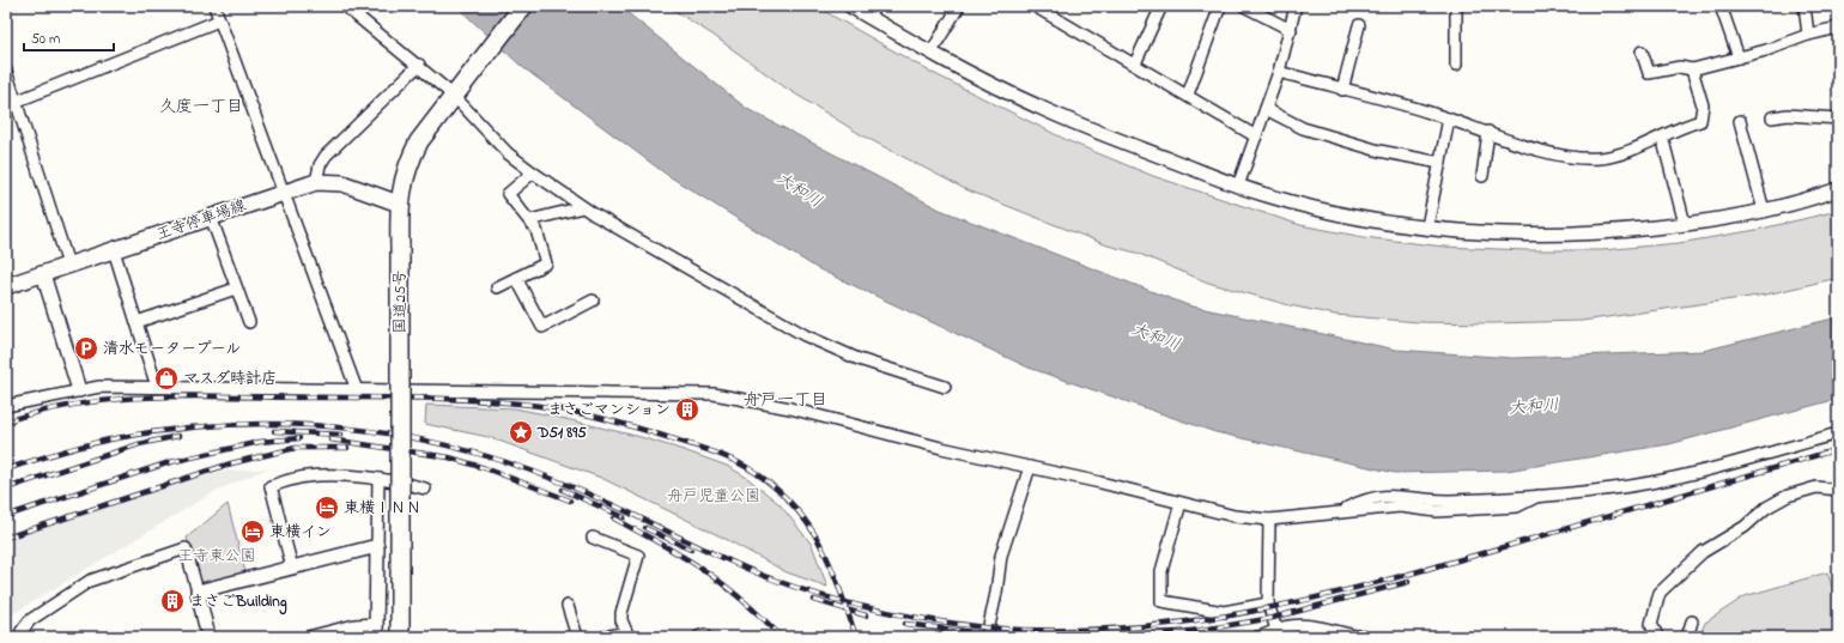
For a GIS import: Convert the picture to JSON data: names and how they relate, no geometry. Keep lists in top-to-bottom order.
{
  "streets": {
    "highway": ["国道25号"],
    "main road": ["王寺停車場線"]
  },
  "crossings": [
    ["王寺停車場線", "国道25号"]
  ],
  "districts": ["久度一丁目", "舟戸一丁目"],
  "water": ["大和川"],
  "parks": ["舟戸児童公園", "王寺東公園"],
  "places": {
    "parking": ["清水モータープール"],
    "shop": ["マスダ時計店"],
    "building": ["まさごマンション", "まさごBuilding"],
    "place": ["D51 895"],
    "hotel": ["東横ＩＮＮ", "東横イン"]
  },
  "scale_bar": "50 m"
}
